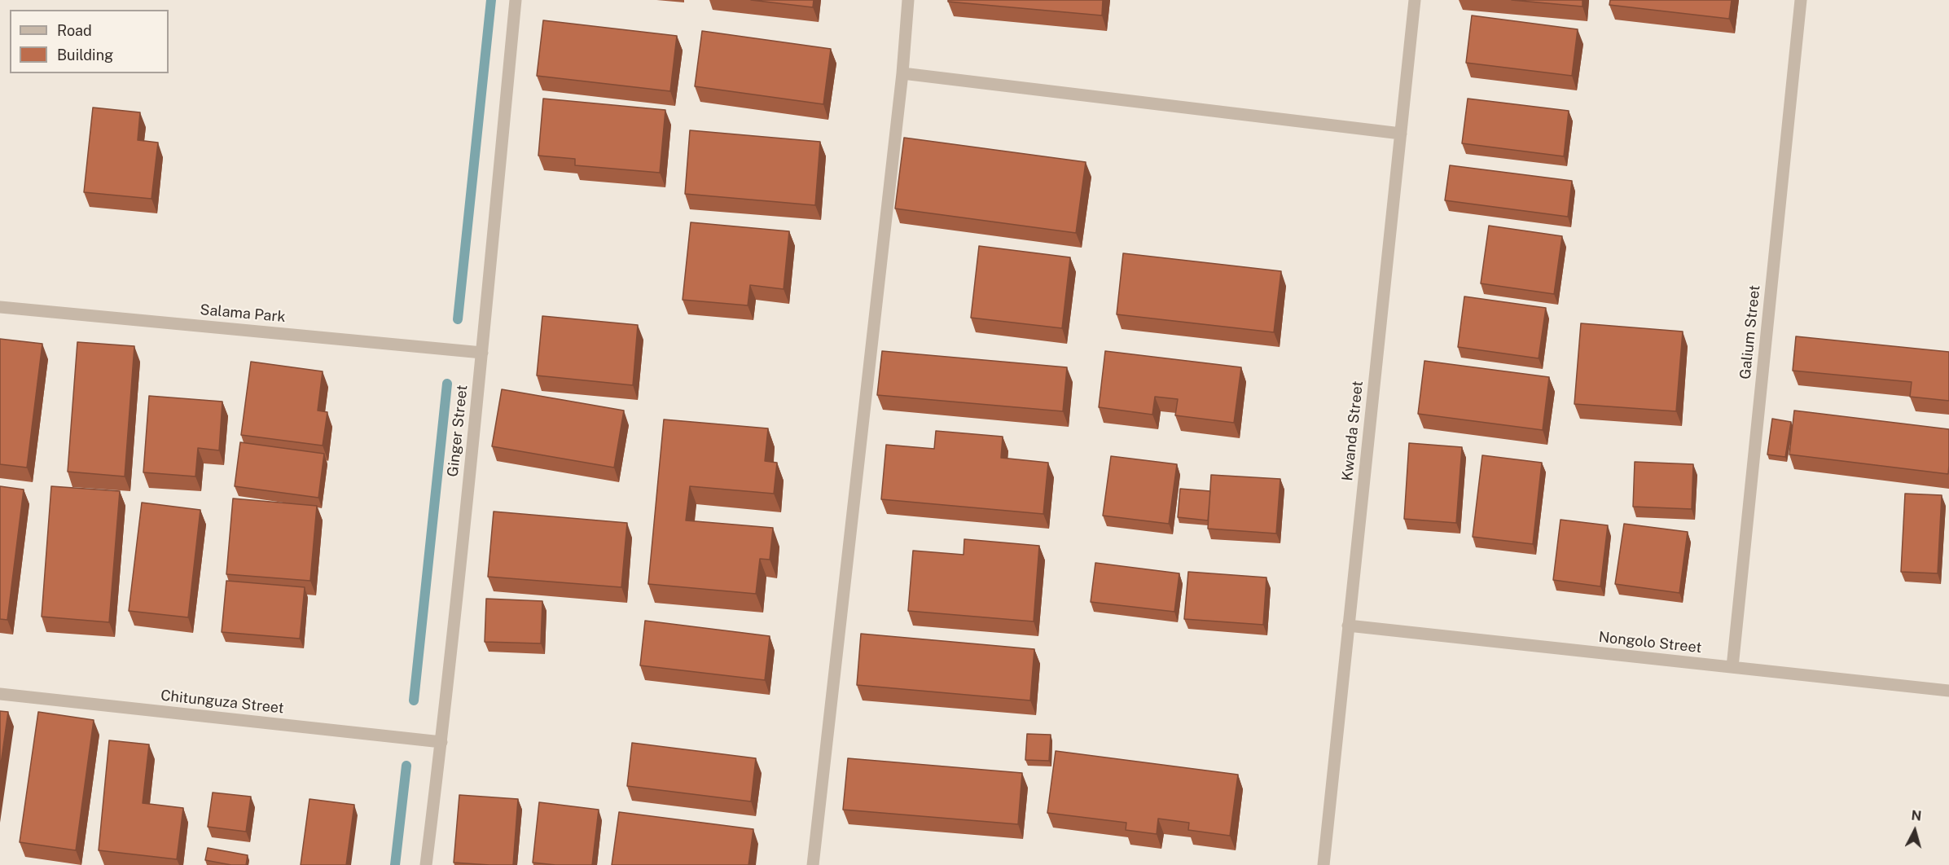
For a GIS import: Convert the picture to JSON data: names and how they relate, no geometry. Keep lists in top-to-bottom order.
{
  "streets": {
    "street": [
      "Salama Park",
      "Galium Street",
      "Ginger Street",
      "Kwanda Street",
      "Nongolo Street",
      "Chitunguza Street"
    ]
  },
  "crossings": [
    ["Salama Park", "Ginger Street"],
    ["Galium Street", "Nongolo Street"],
    ["Ginger Street", "Chitunguza Street"],
    ["Kwanda Street", "Nongolo Street"]
  ],
  "legend": ["Road", "Building"],
  "north": "top"
}
